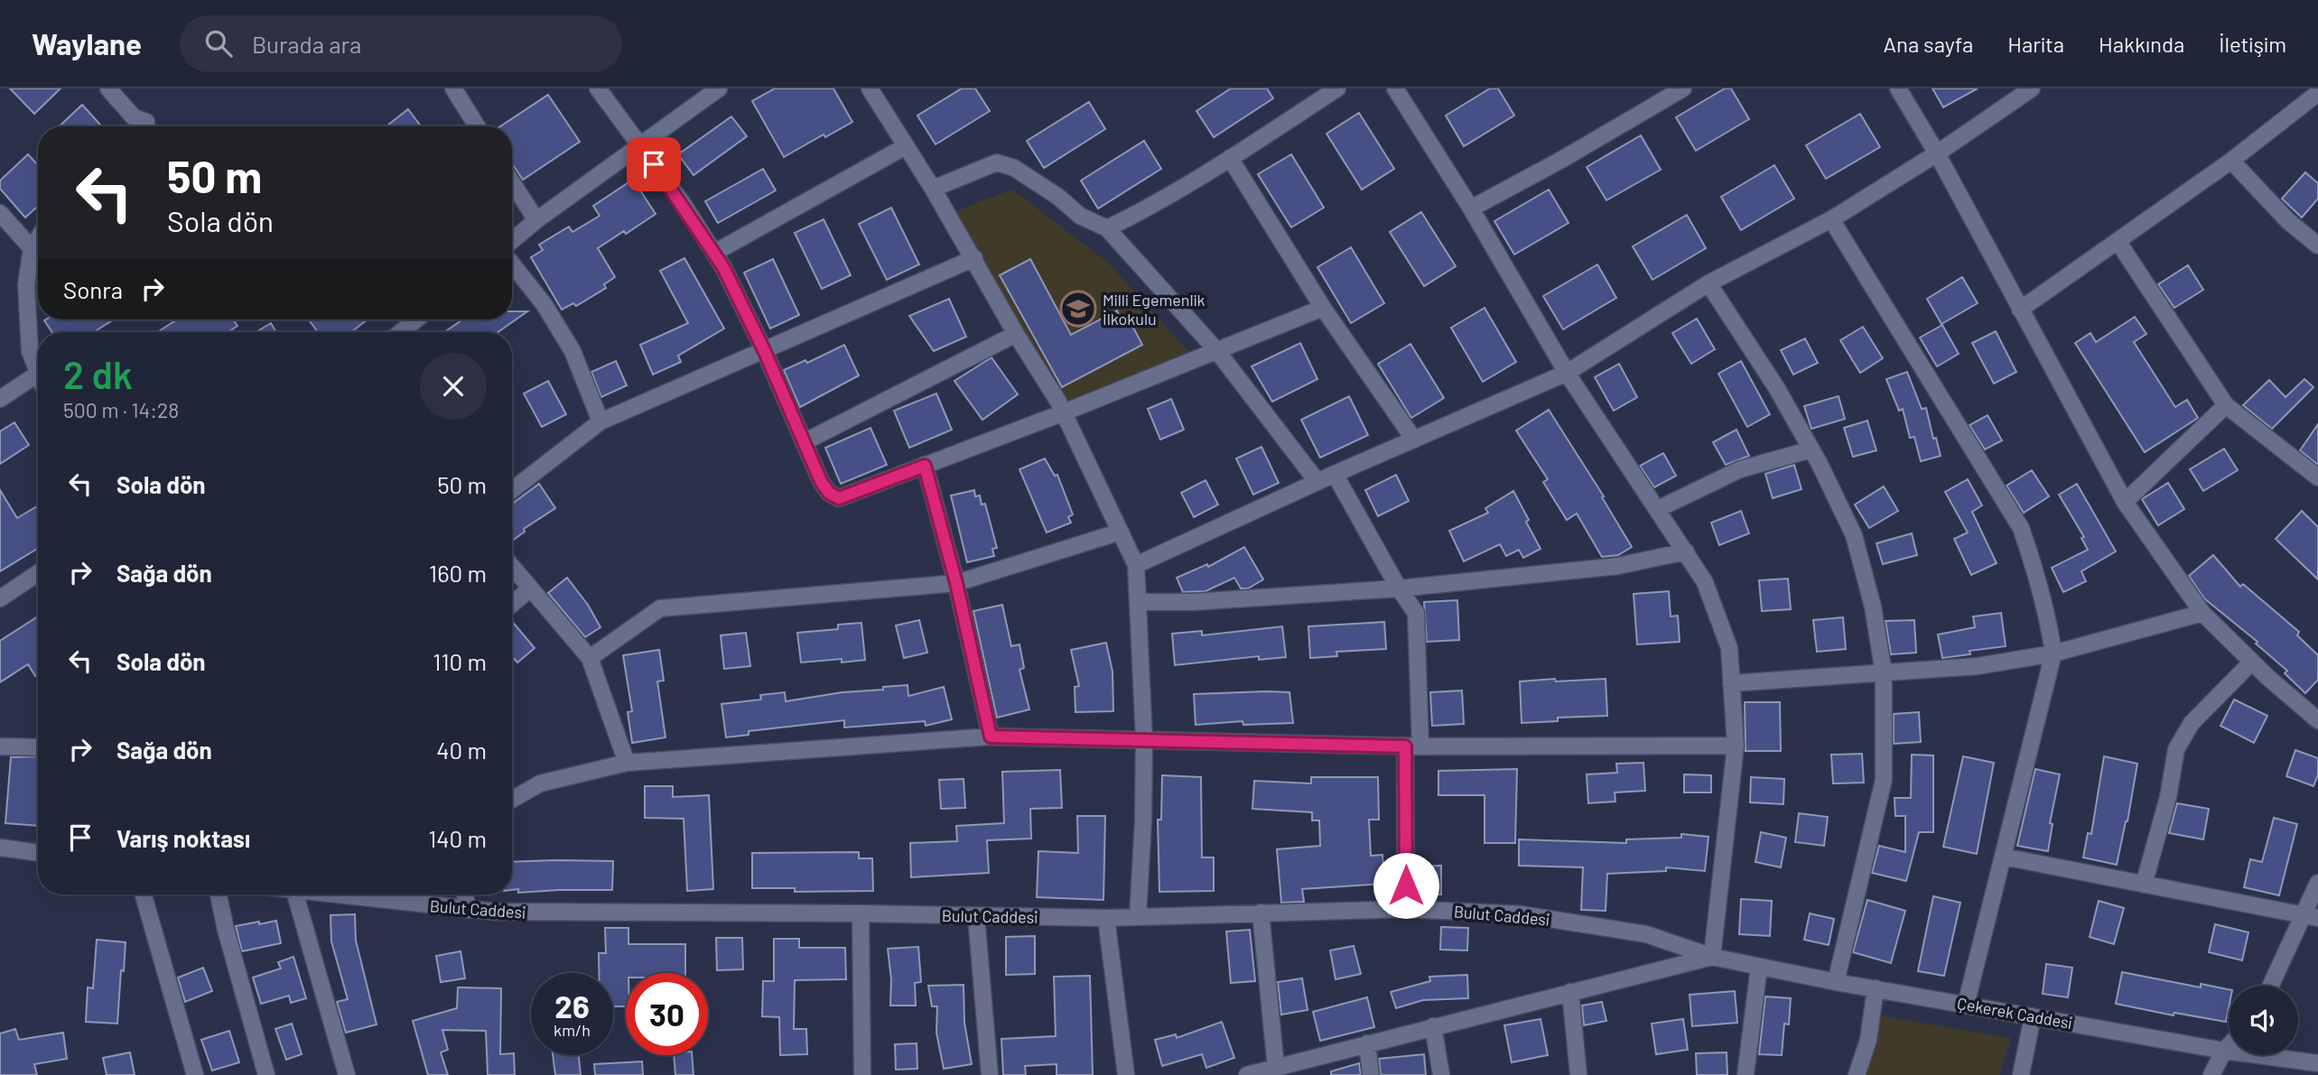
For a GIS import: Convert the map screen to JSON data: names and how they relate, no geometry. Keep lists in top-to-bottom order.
{
  "streets": {
    "street": ["Bulut Caddesi", "Çekerek Caddesi"]
  },
  "crossings": [
    ["Bulut Caddesi", "Çekerek Caddesi"]
  ],
  "places": {
    "school or university": ["Milli Egemenlik İlkokulu"]
  },
  "page": {
    "header": "Waylane",
    "search": "Burada ara",
    "nav": [
      "Ana sayfa",
      "Harita",
      "Hakkında",
      "İletişim"
    ],
    "turn": ["50 m", "Sola dön"],
    "then": "Sonra",
    "heading": ["2 dk", "500 m · 14:28"],
    "list": [
      {
        "name": "Sola dön",
        "value": "50 m"
      },
      {
        "name": "Sağa dön",
        "value": "160 m"
      },
      {
        "name": "Sola dön",
        "value": "110 m"
      },
      {
        "name": "Sağa dön",
        "value": "40 m"
      },
      {
        "name": "Varış noktası",
        "value": "140 m"
      }
    ],
    "speed": "26 km/h",
    "limit": "30"
  }
}
